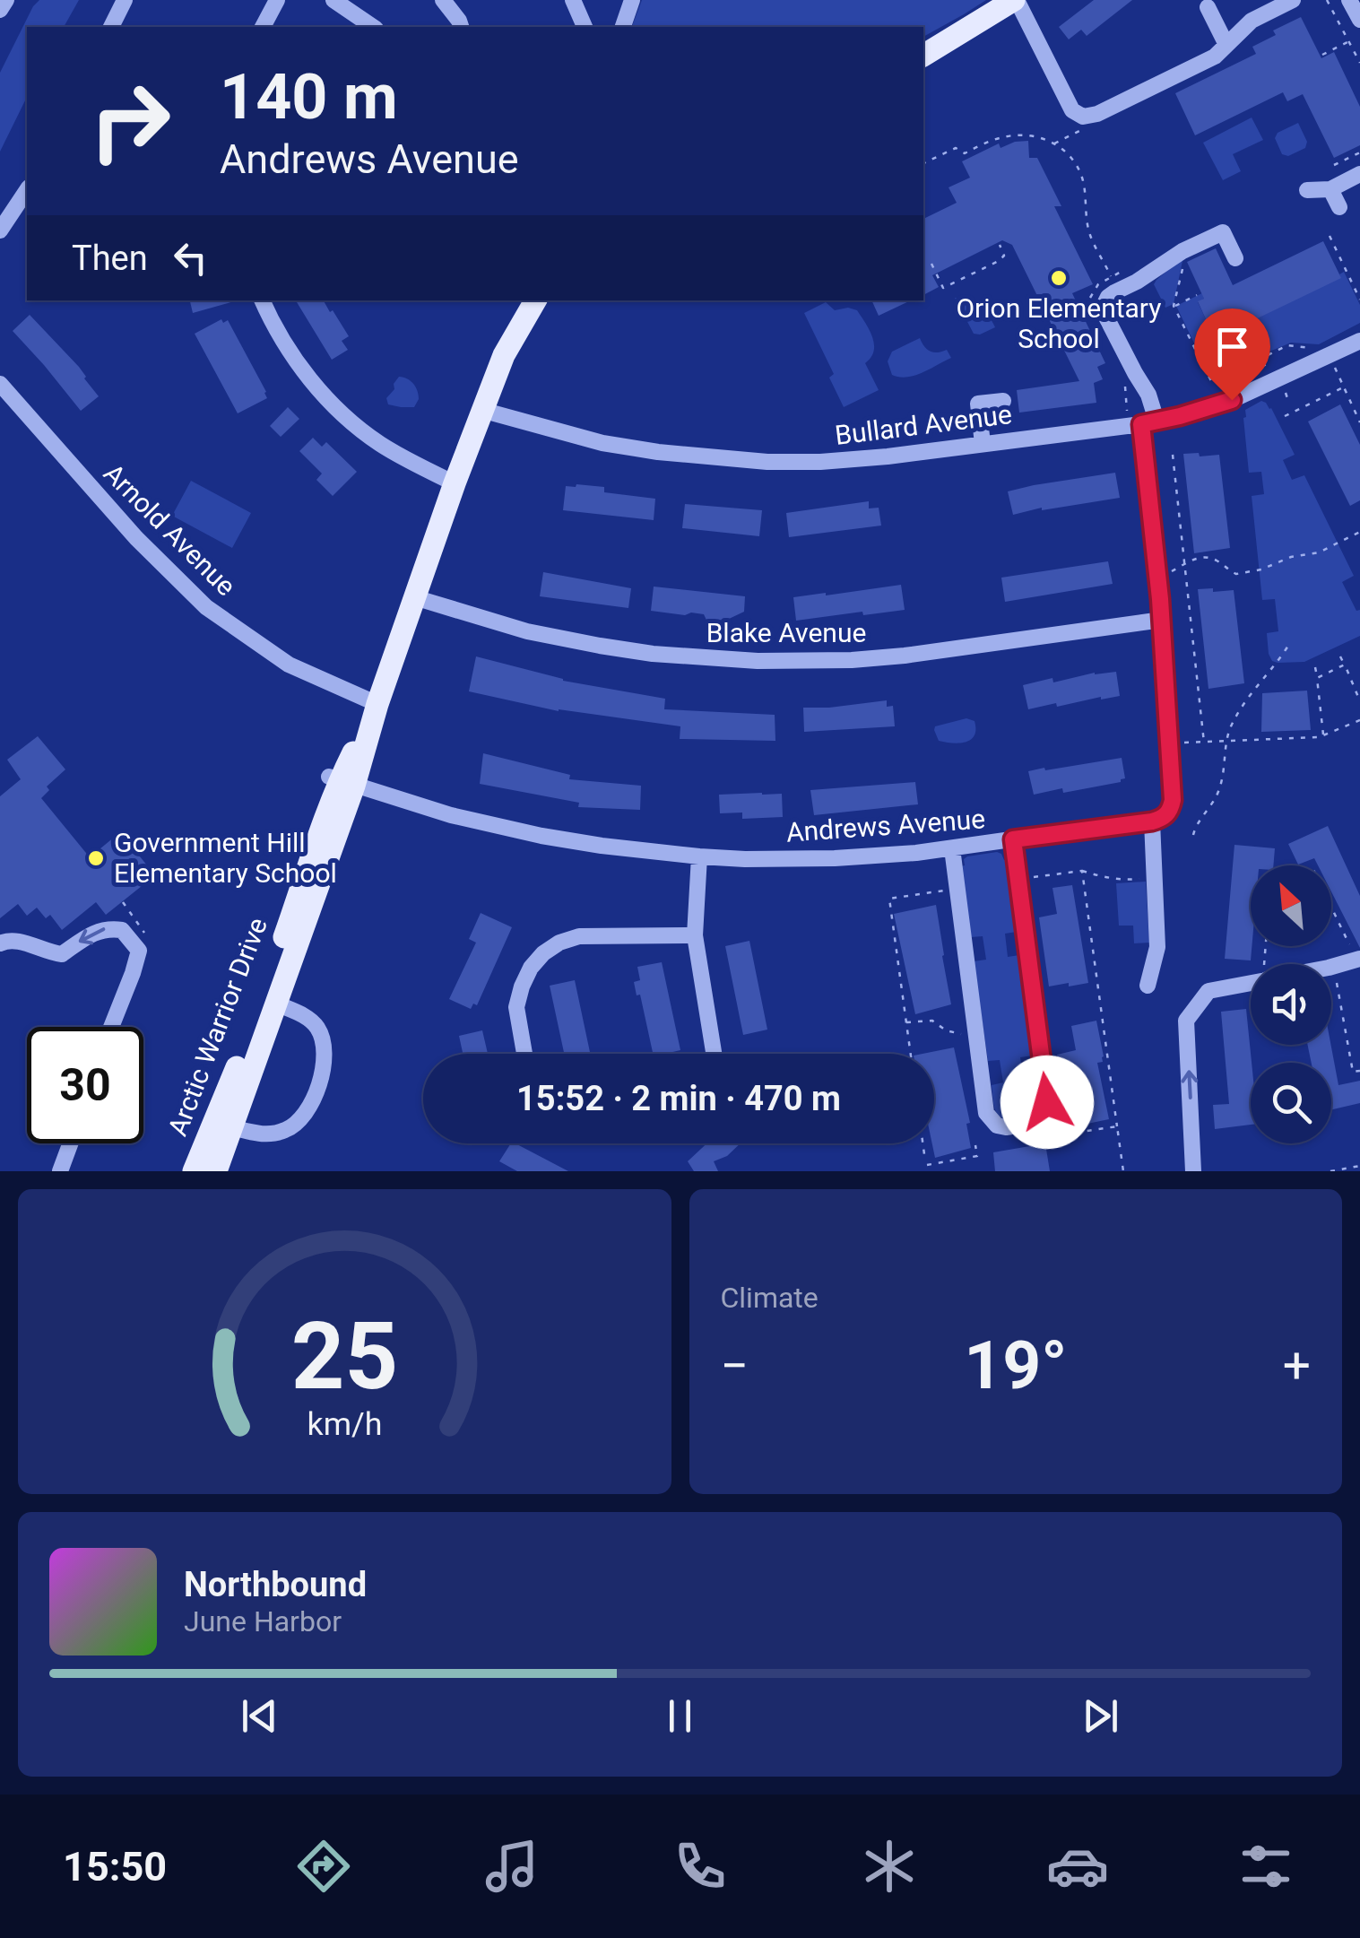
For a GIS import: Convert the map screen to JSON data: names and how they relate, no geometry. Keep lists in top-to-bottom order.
{
  "streets": {
    "main road": ["Arctic Warrior Drive"],
    "street": [
      "Bullard Avenue",
      "Arnold Avenue",
      "Blake Avenue",
      "Andrews Avenue"
    ]
  },
  "crossings": [
    ["Bullard Avenue", "Arctic Warrior Drive"],
    ["Arnold Avenue", "Arctic Warrior Drive"],
    ["Blake Avenue", "Arctic Warrior Drive"],
    ["Andrews Avenue", "Arctic Warrior Drive"]
  ],
  "places": ["Orion Elementary School", "Government Hill Elementary School"],
  "north": "top left",
  "page": {
    "turn": ["140 m", "Andrews Avenue"],
    "then": "Then",
    "limit": "30",
    "trip": "15:52 · 2 min · 470 m",
    "tile": "Climate",
    "heat": ["−", "19°", "+"],
    "song": ["Northbound", "June Harbor"],
    "tabs": "15:50",
    "gauge": ["25", "km/h"]
  }
}
